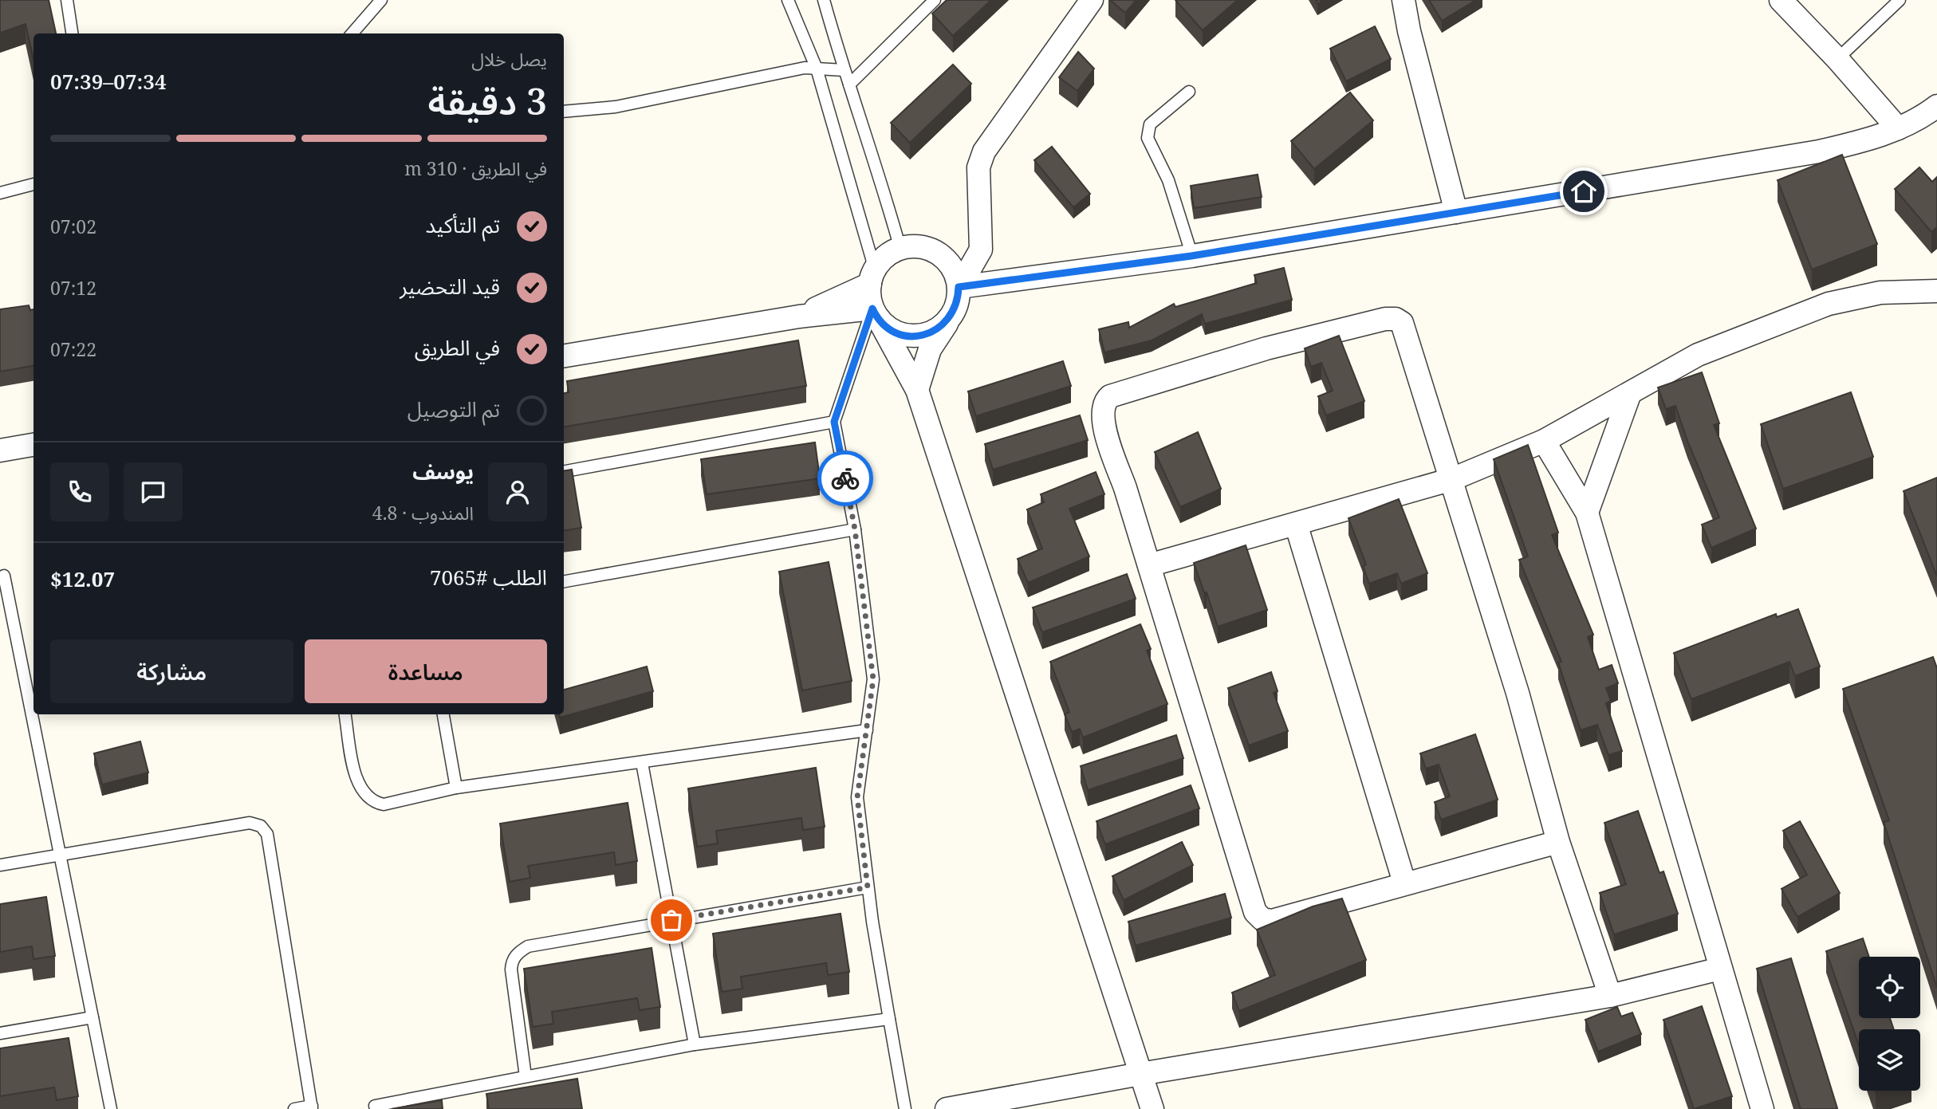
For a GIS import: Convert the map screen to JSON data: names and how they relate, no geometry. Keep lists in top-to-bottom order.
{
  "page": {
    "heading": ["3 دقيقة", "يصل خلال", "07:34–07:39"],
    "panel": [
      "يوسف",
      "المندوب · 4.8",
      "الطلب #7065",
      "$12.07"
    ],
    "bar": "في الطريق · 310 m",
    "list": [
      ["تم التأكيد", "07:02"],
      ["قيد التحضير", "07:12"],
      ["في الطريق", "07:22"],
      "تم التوصيل"
    ],
    "buttons": ["مساعدة", "مشاركة"]
  }
}
